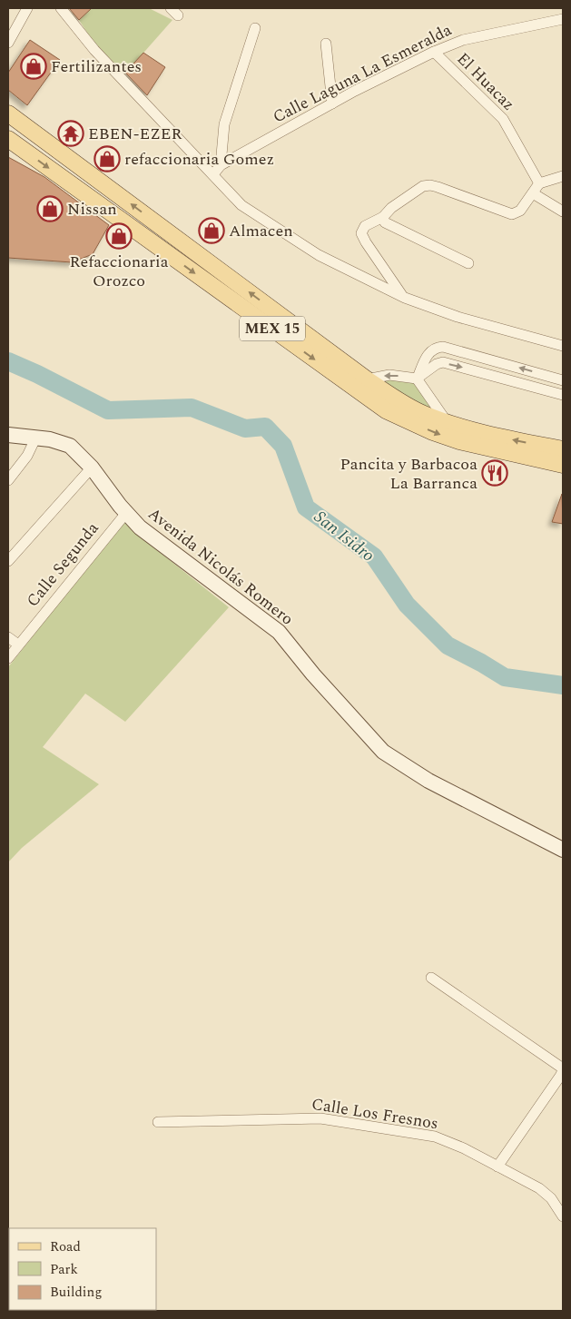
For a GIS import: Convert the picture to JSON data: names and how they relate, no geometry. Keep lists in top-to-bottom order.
{
  "streets": {
    "main road": ["MEX 15"],
    "street": [
      "Calle Laguna La Esmeralda",
      "El Huacaz",
      "Calle Segunda",
      "Avenida Nicolás Romero",
      "Calle Los Fresnos"
    ]
  },
  "crossings": [
    ["Calle Laguna La Esmeralda", "El Huacaz"],
    ["Calle Segunda", "Avenida Nicolás Romero"]
  ],
  "water": ["San Isidro"],
  "places": {
    "shop": [
      "Fertilizantes",
      "refaccionaria Gomez",
      "Nissan",
      "Almacen",
      "Refaccionaria Orozco"
    ],
    "temple": ["EBEN-EZER"],
    "restaurant": ["Pancita y Barbacoa La Barranca"]
  },
  "legend": ["Road", "Park", "Building"]
}
